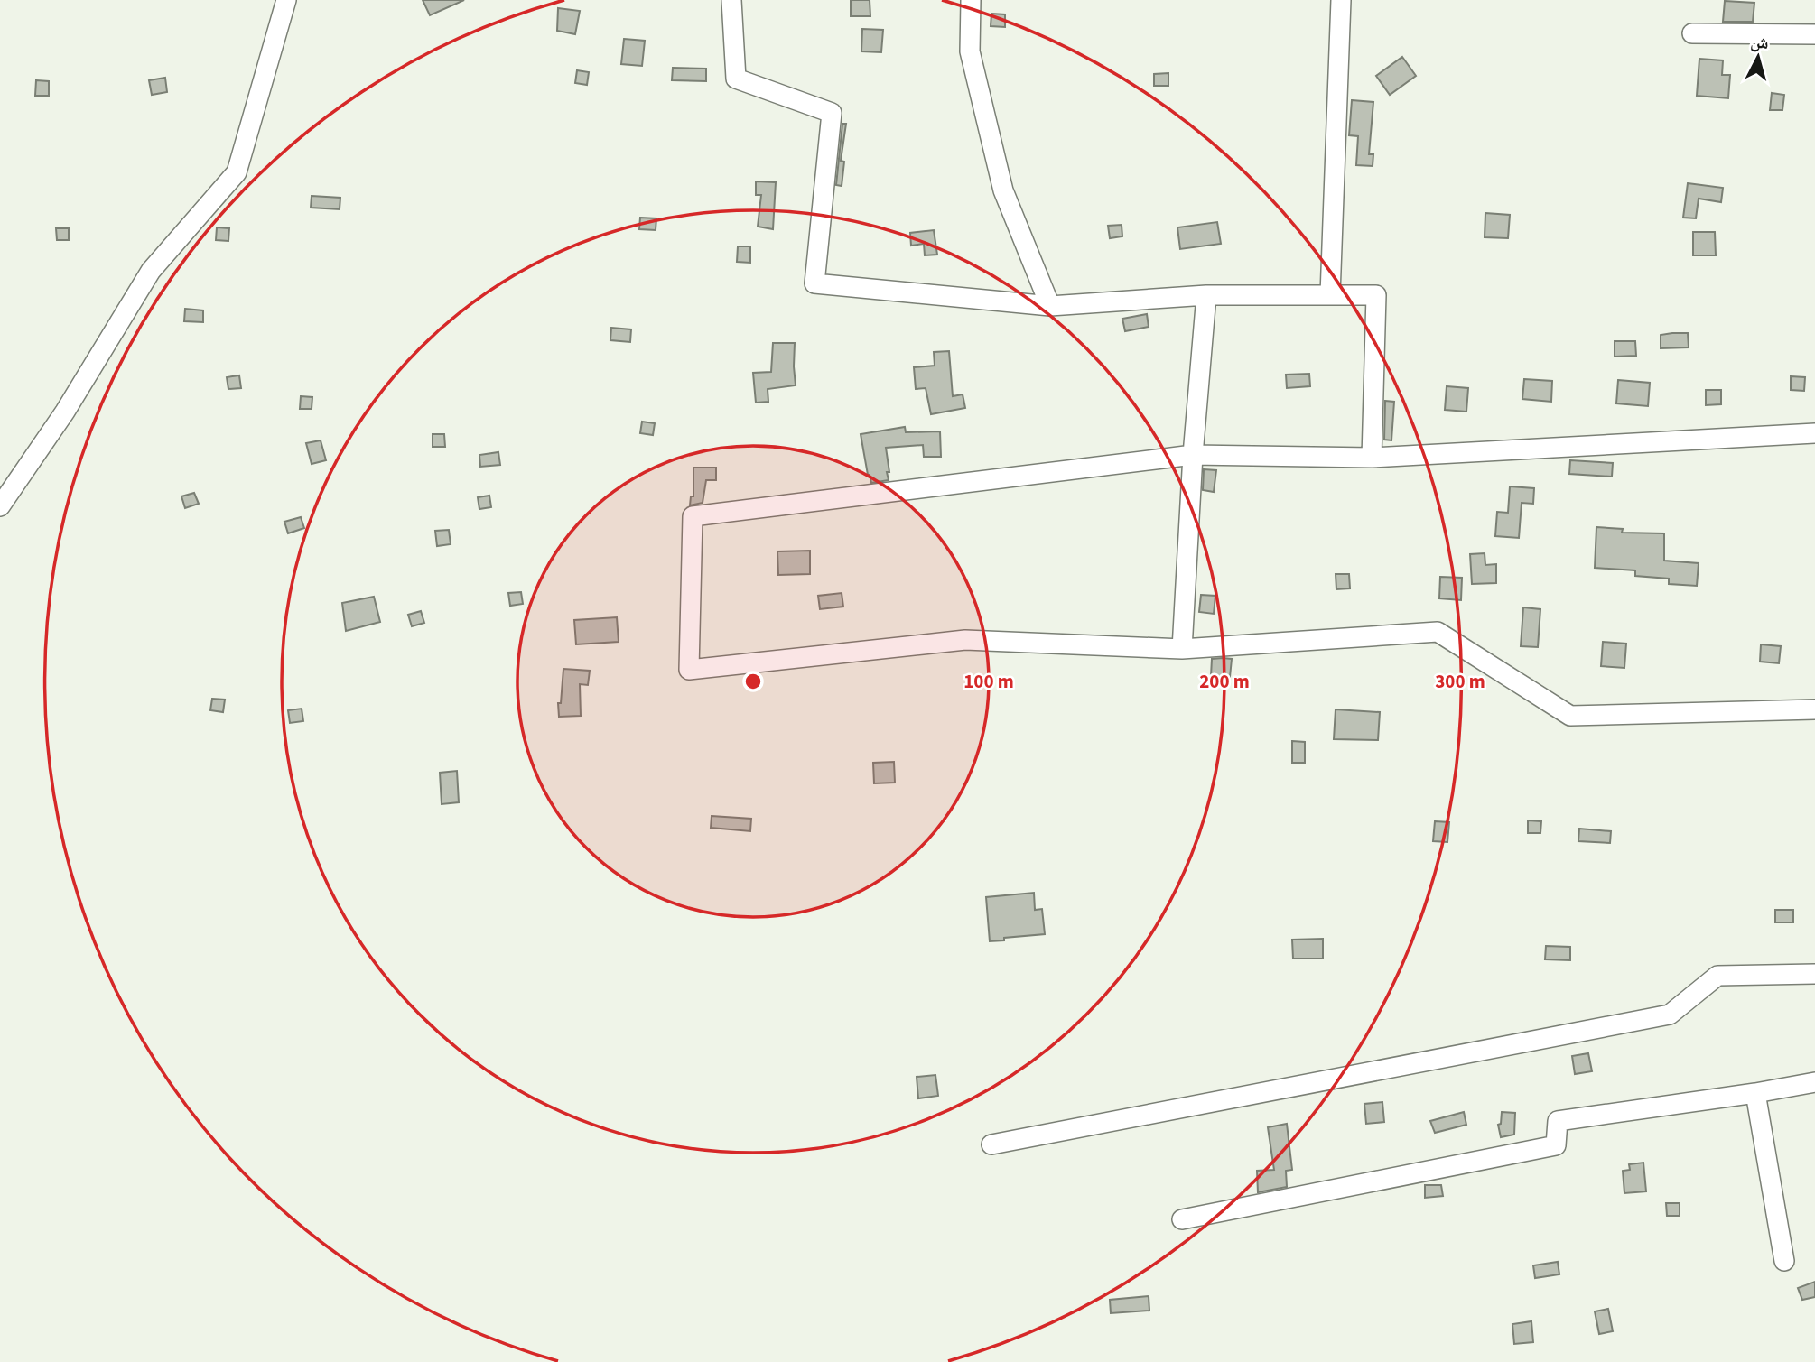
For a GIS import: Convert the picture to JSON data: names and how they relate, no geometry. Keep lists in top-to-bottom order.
{
  "north": "top",
  "rings": ["100 m", "200 m", "300 m"]
}
